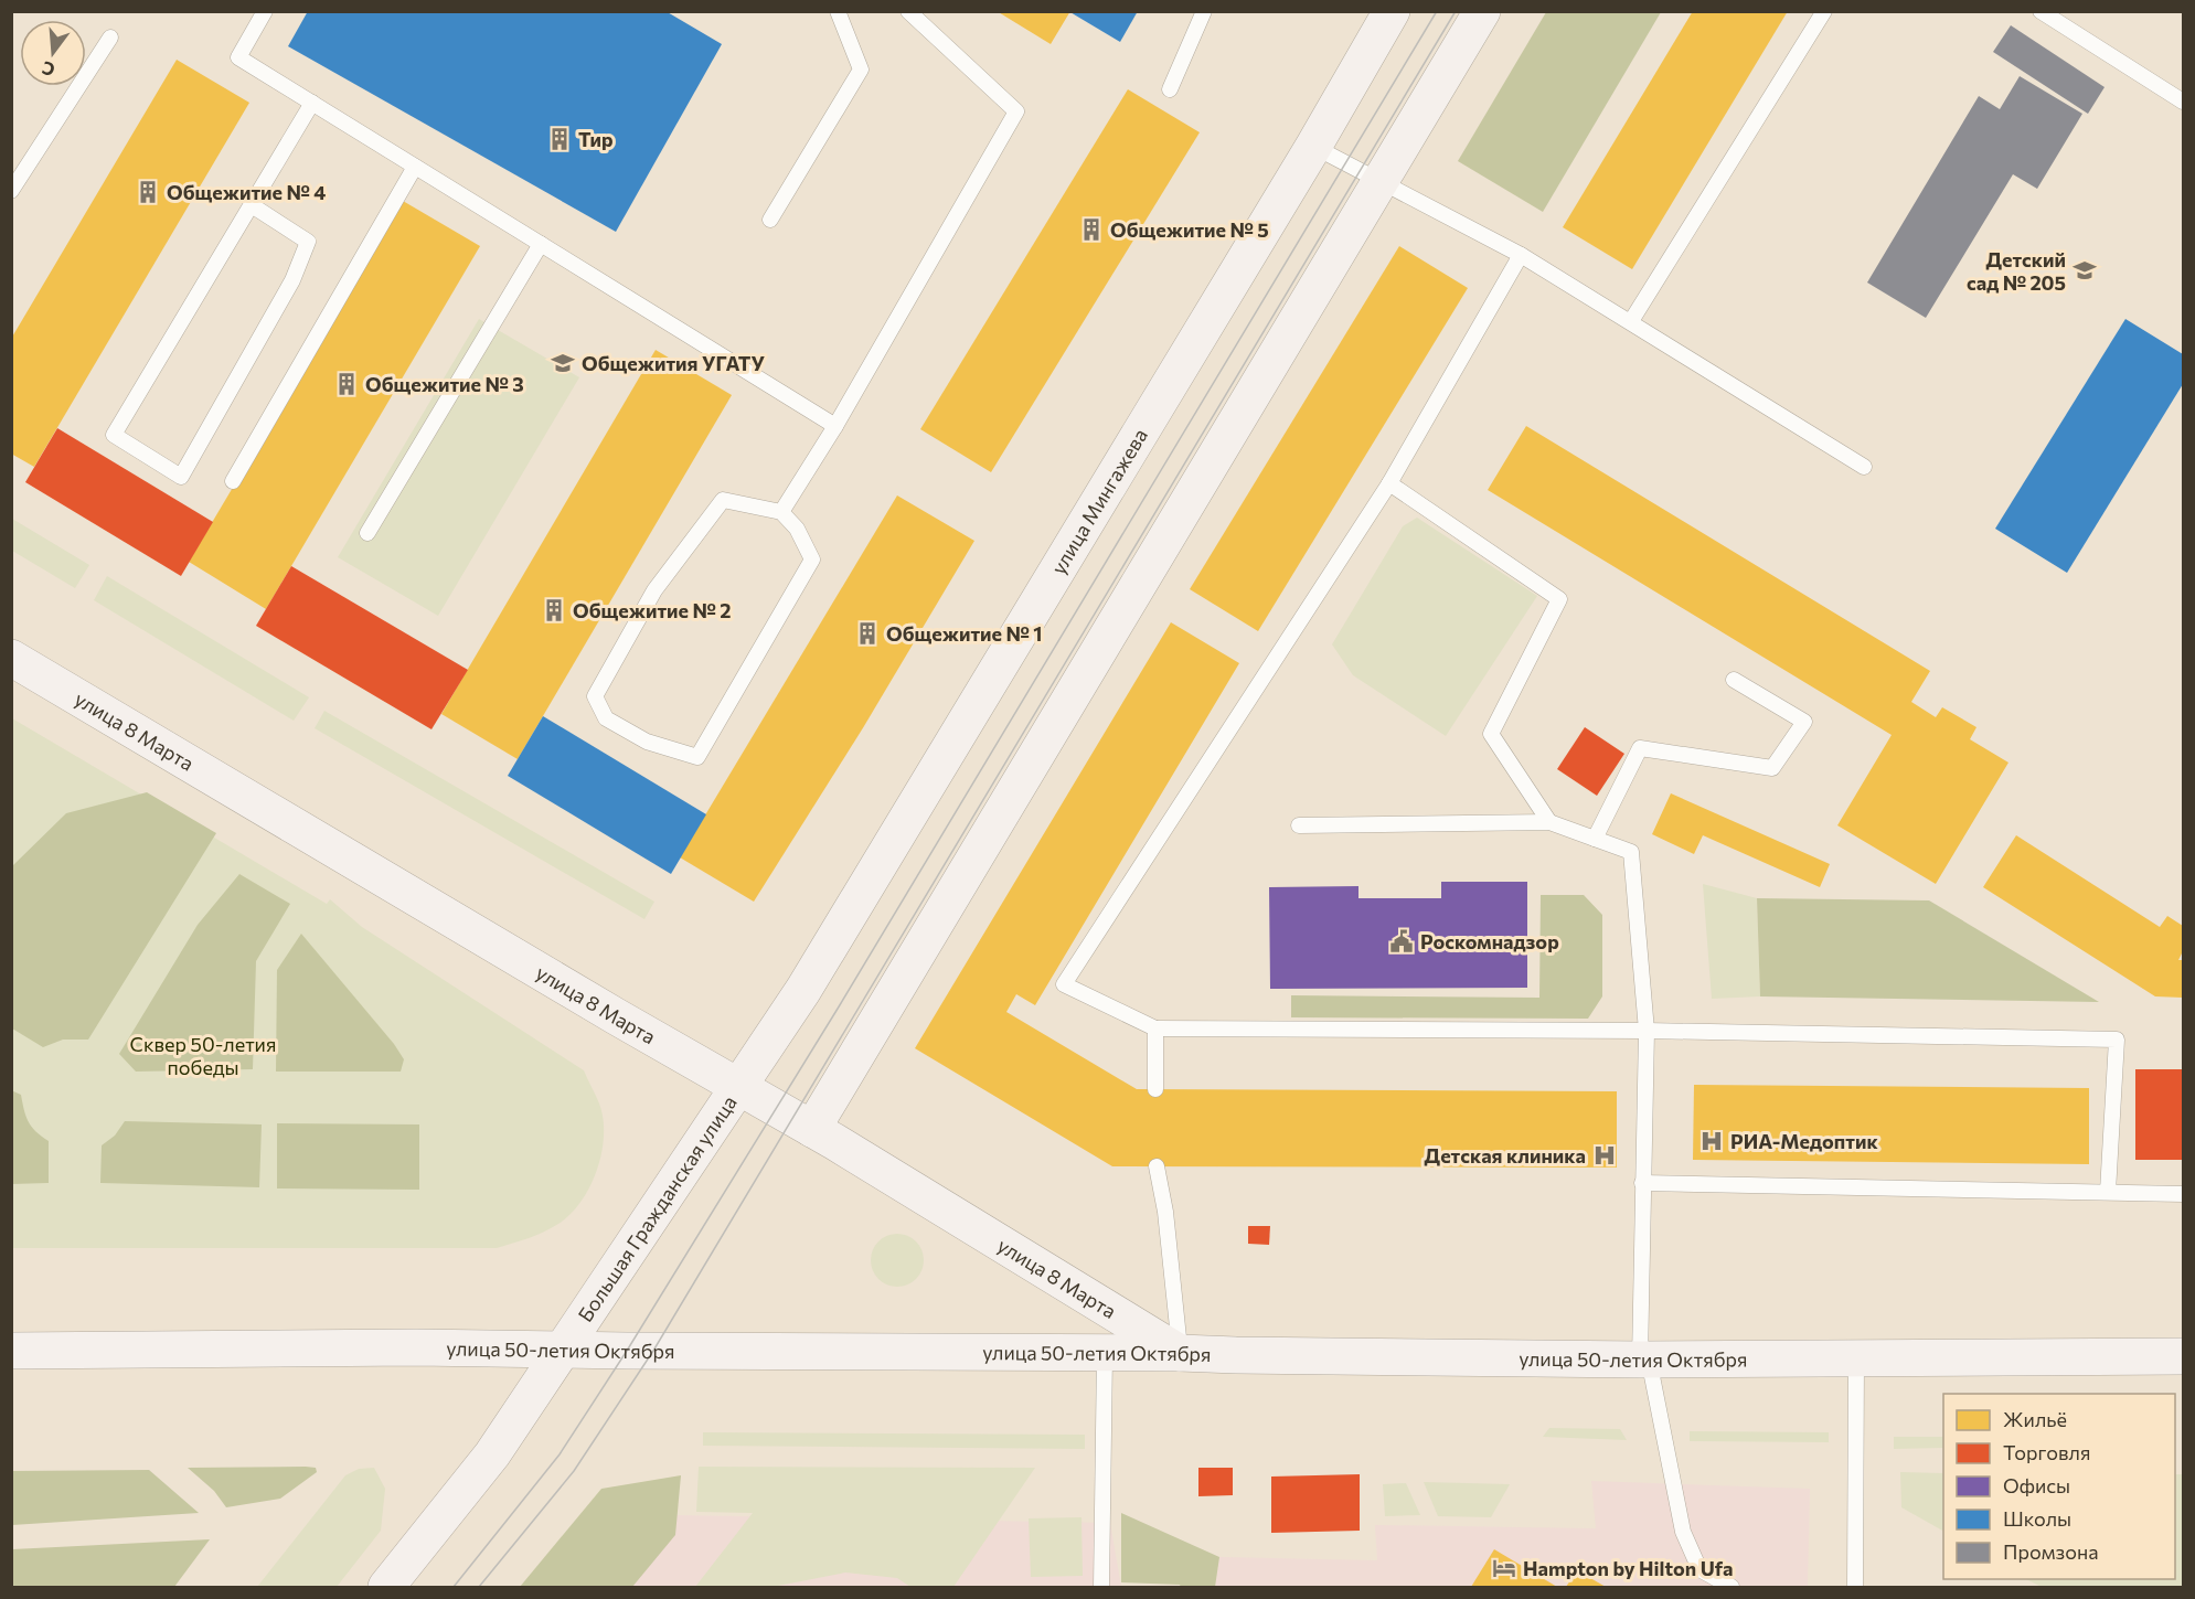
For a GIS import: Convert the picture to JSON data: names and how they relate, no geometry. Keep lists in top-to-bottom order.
{
  "streets": {
    "main road": [
      "улица Мингажева",
      "улица 8 Марта",
      "Большая Гражданская улица",
      "улица 50-летия Октября"
    ]
  },
  "crossings": [
    ["улица Мингажева", "улица 8 Марта"],
    ["улица Мингажева", "Большая Гражданская улица"],
    ["улица 8 Марта", "Большая Гражданская улица"],
    ["улица 8 Марта", "улица 50-летия Октября"],
    ["Большая Гражданская улица", "улица 50-летия Октября"]
  ],
  "parks": ["Сквер 50-летия победы"],
  "places": {
    "building": [
      "Тир",
      "Общежитие № 4",
      "Общежитие № 5",
      "Общежитие № 3",
      "Общежитие № 2",
      "Общежитие № 1"
    ],
    "school or university": ["Детский сад № 205", "Общежития УГАТУ"],
    "public building": ["Роскомнадзор"],
    "hospital": ["РИА-Медоптик", "Детская клиника"],
    "hotel": ["Hampton by Hilton Ufa"]
  },
  "legend": [
    "Жильё",
    "Торговля",
    "Офисы",
    "Школы",
    "Промзона"
  ],
  "north": "bottom"
}
